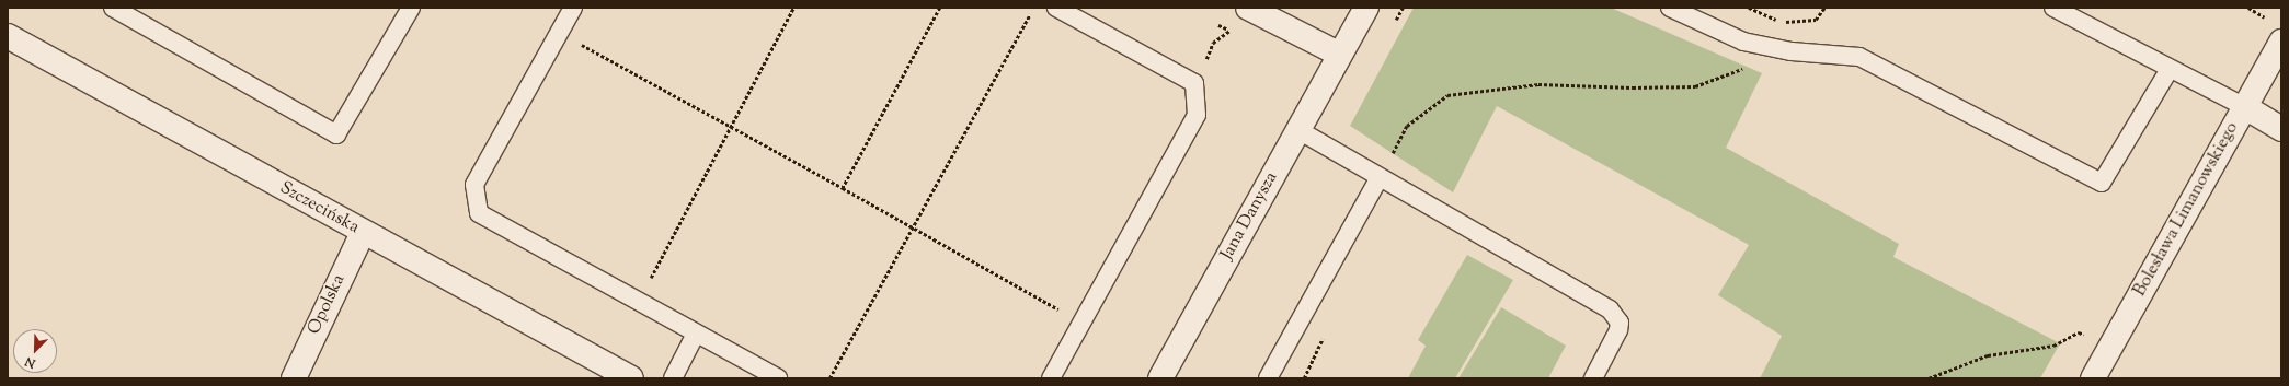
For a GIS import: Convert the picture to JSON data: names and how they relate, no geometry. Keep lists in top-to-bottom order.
{
  "streets": {
    "street": [
      "Szczecińska",
      "Bolesława Limanowskiego",
      "Jana Danysza",
      "Opolska"
    ]
  },
  "crossings": [
    ["Szczecińska", "Opolska"]
  ],
  "north": "bottom left"
}
